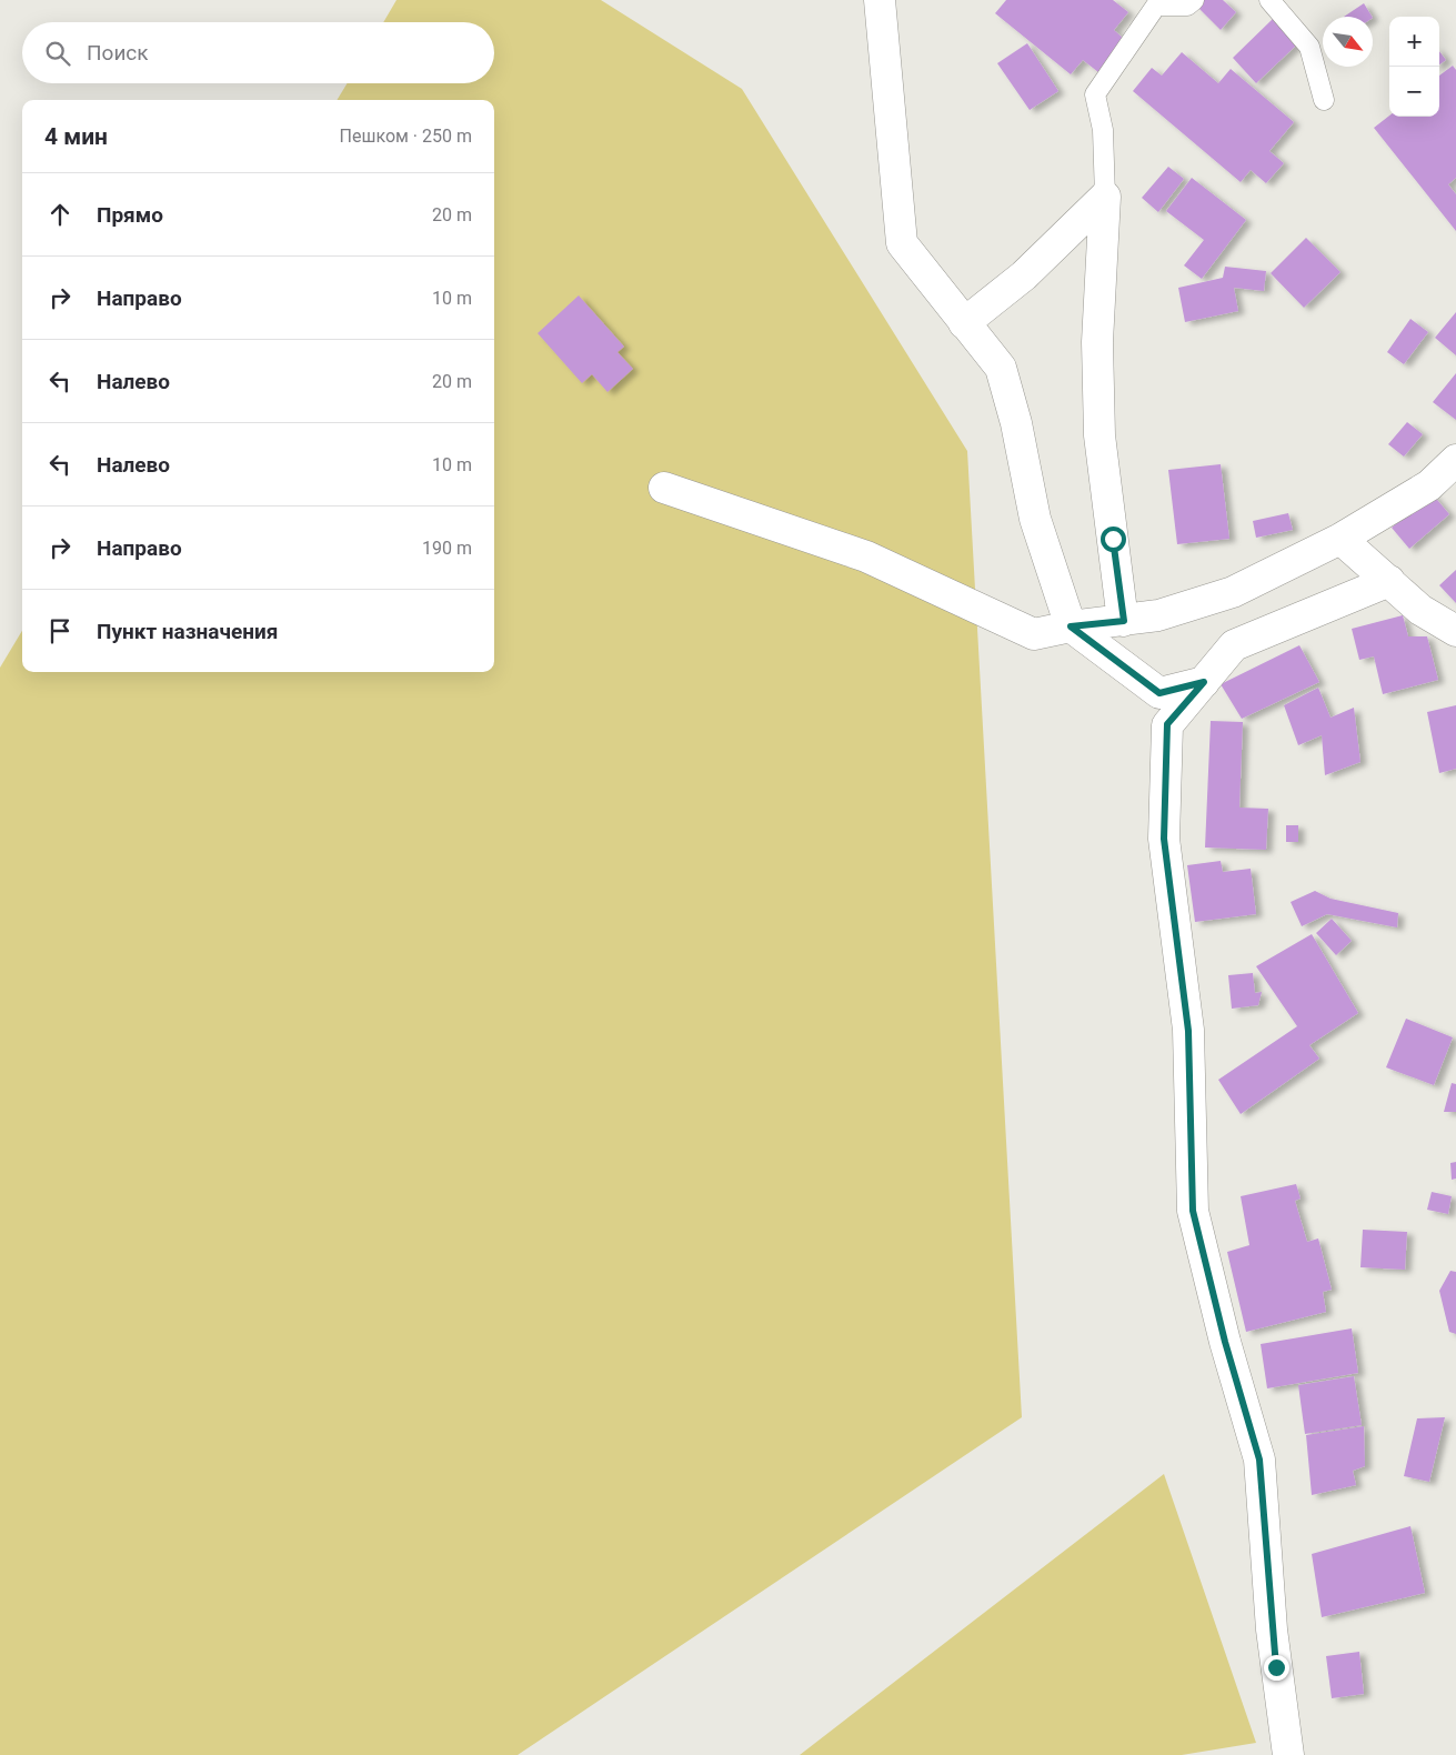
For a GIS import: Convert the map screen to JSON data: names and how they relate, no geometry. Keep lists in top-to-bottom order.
{
  "north": "bottom right",
  "page": {
    "map_buttons": ["+", "−"],
    "search": "Поиск",
    "heading": ["4 мин", "Пешком · 250 m"],
    "list": [
      ["Прямо", "20 m"],
      ["Направо", "10 m"],
      ["Налево", "20 m"],
      ["Налево", "10 m"],
      ["Направо", "190 m"],
      "Пункт назначения"
    ]
  }
}
